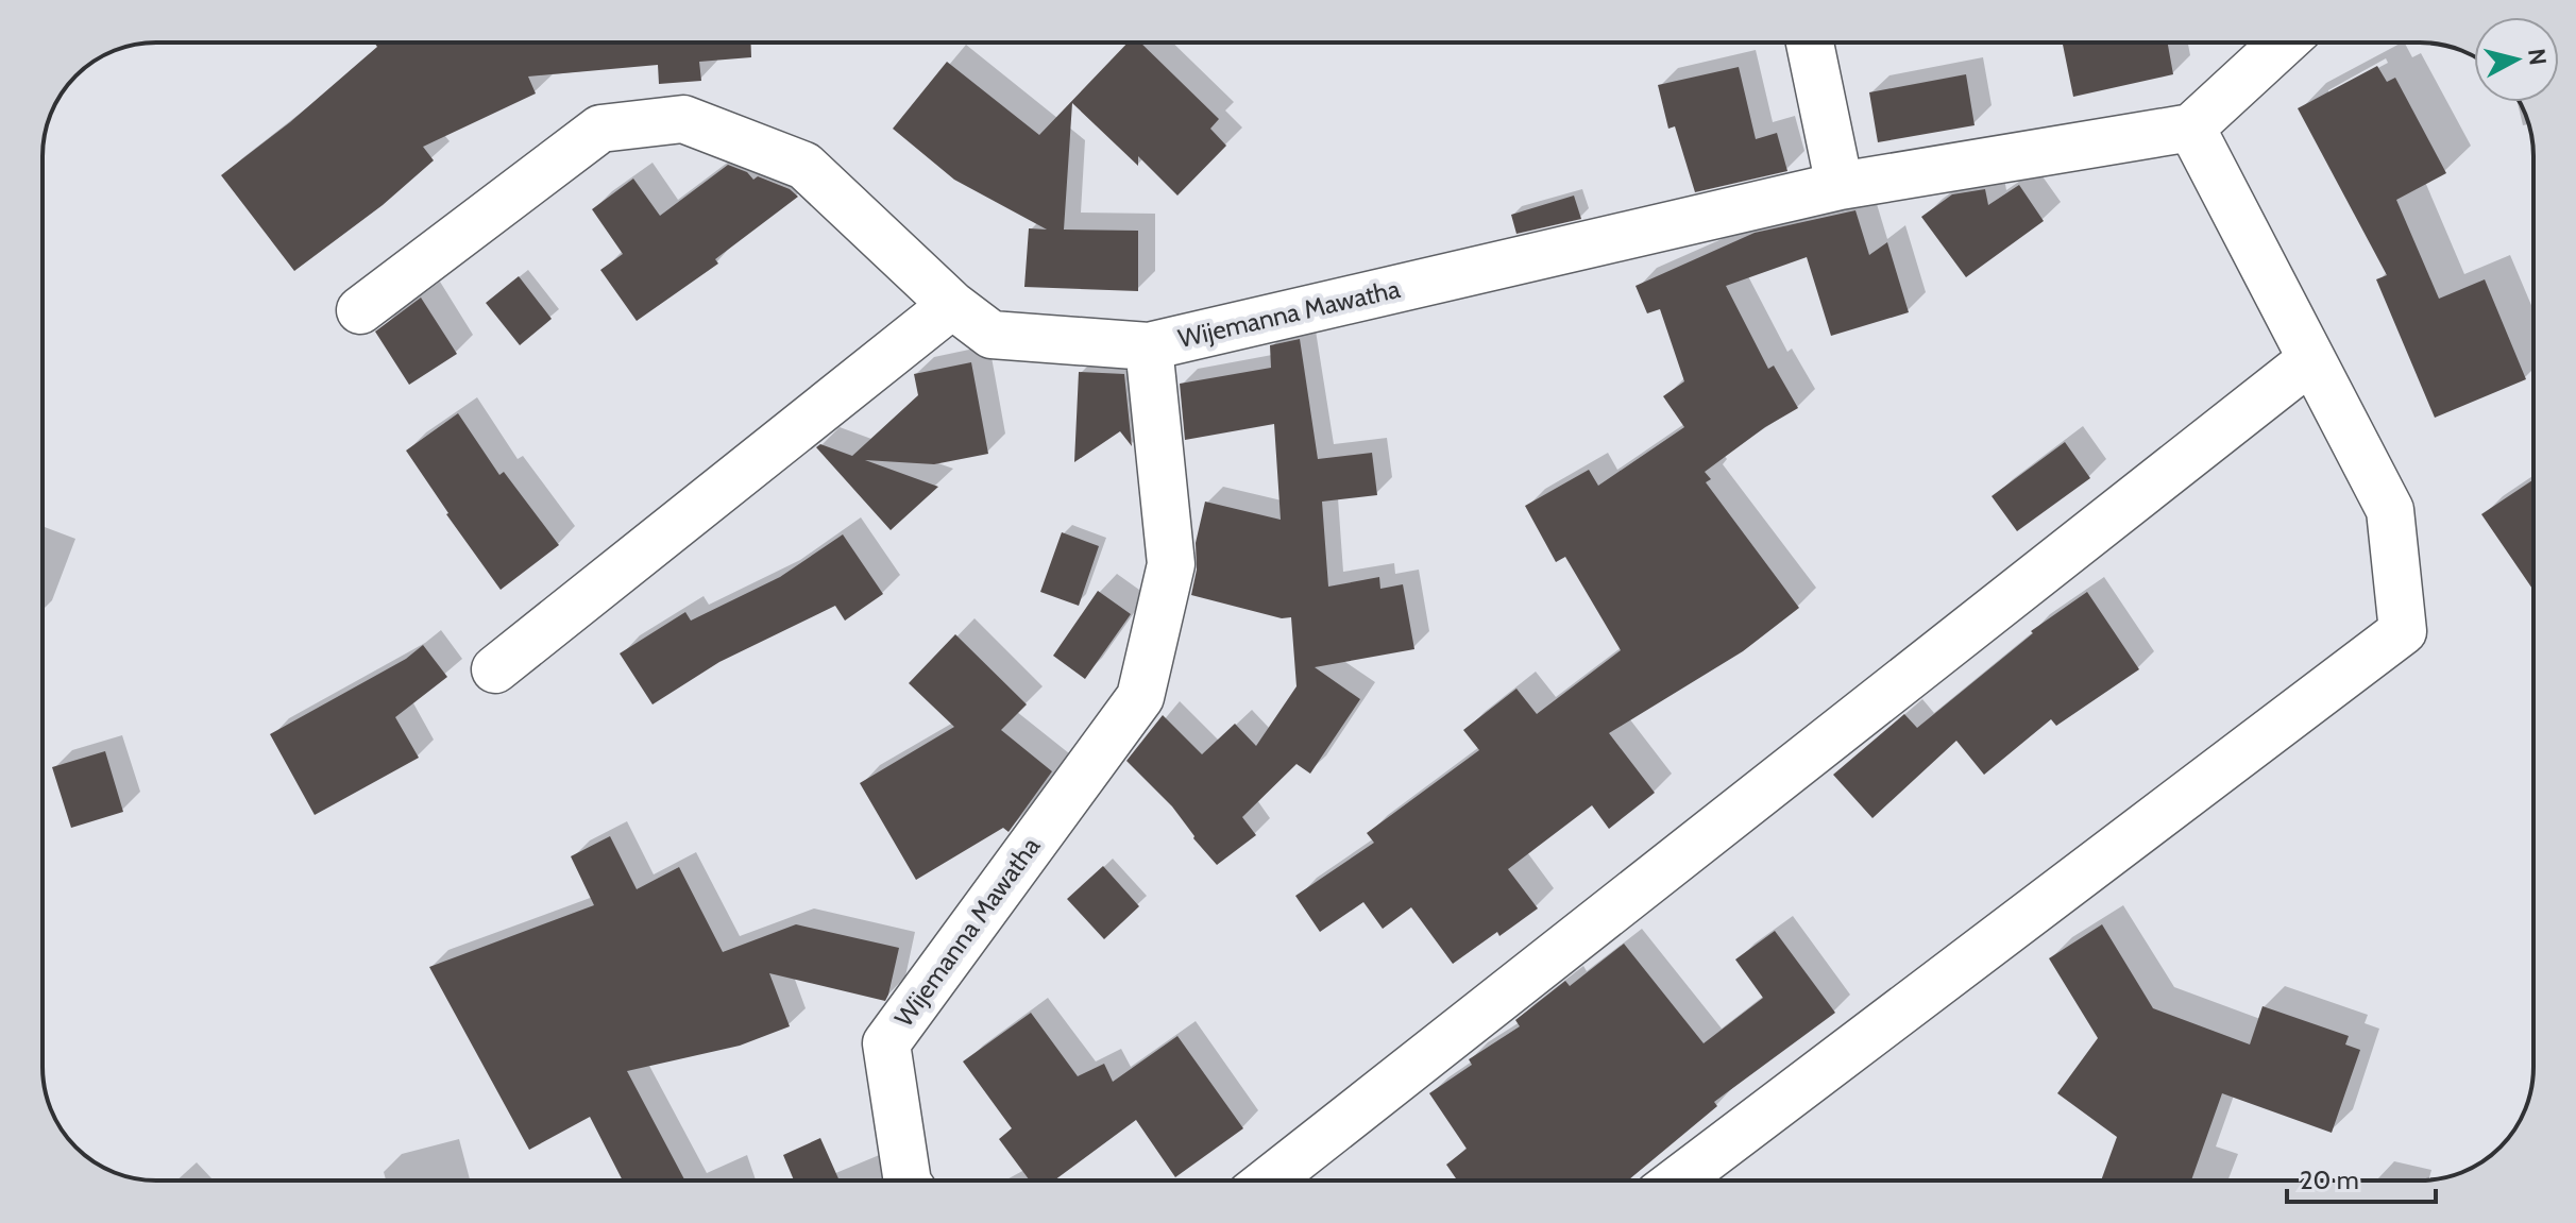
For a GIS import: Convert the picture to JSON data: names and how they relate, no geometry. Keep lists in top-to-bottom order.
{
  "streets": {
    "street": ["Wijemanna Mawatha"]
  },
  "scale_bar": "20 m",
  "north": "right"
}
